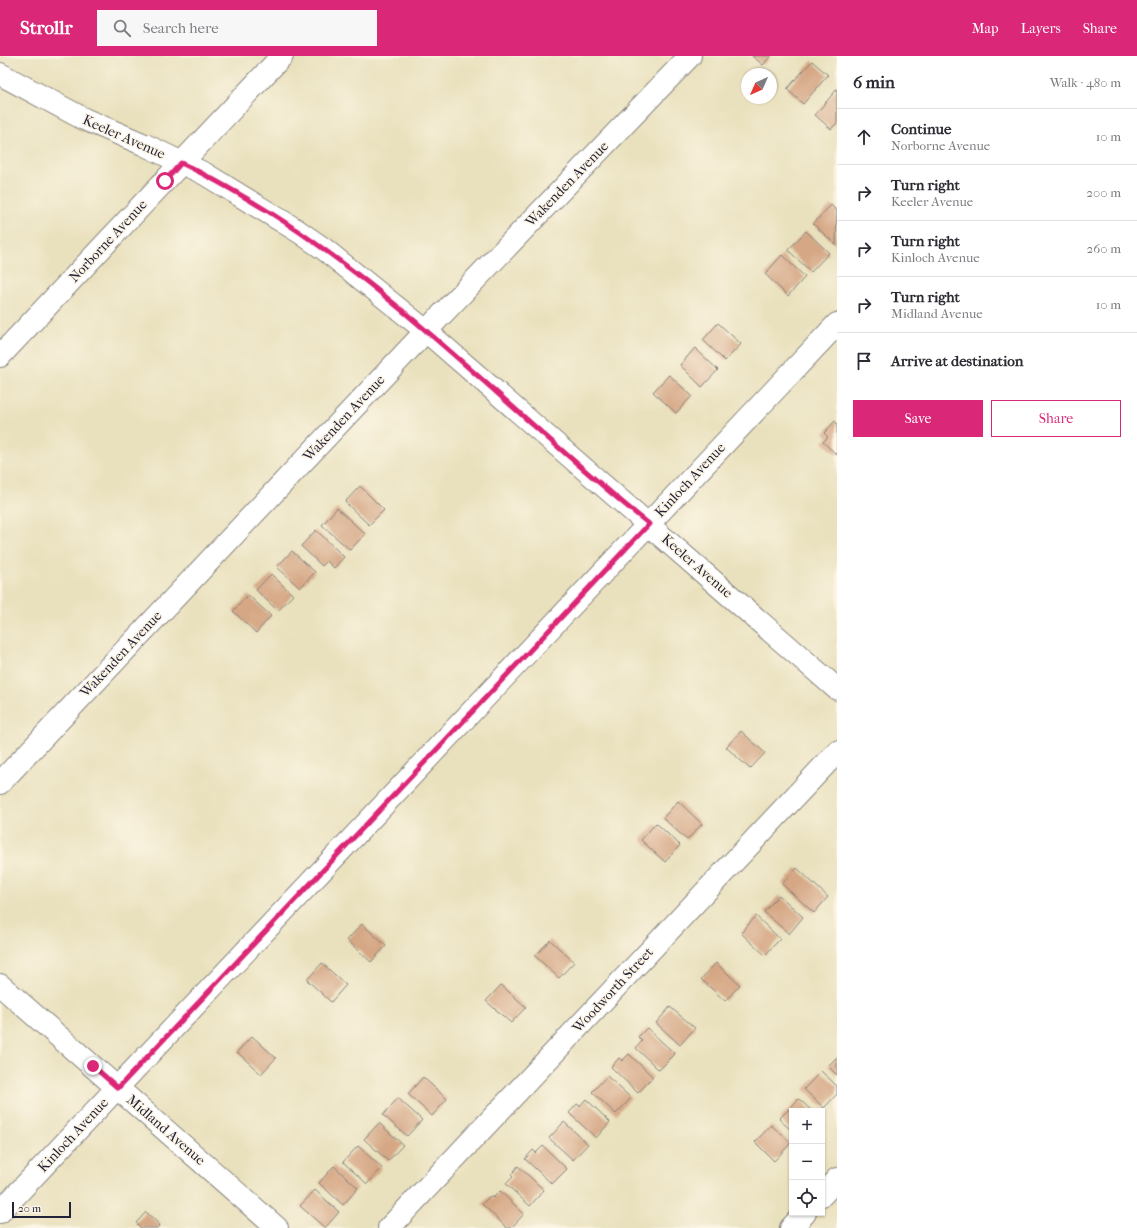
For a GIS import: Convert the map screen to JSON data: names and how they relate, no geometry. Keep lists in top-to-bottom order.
{
  "streets": {
    "street": [
      "Keeler Avenue",
      "Wakenden Avenue",
      "Norborne Avenue",
      "Kinloch Avenue",
      "Woodworth Street",
      "Midland Avenue"
    ]
  },
  "crossings": [
    ["Keeler Avenue", "Wakenden Avenue"],
    ["Keeler Avenue", "Norborne Avenue"],
    ["Keeler Avenue", "Kinloch Avenue"],
    ["Kinloch Avenue", "Midland Avenue"]
  ],
  "scale_bar": "20 m",
  "north": "bottom left",
  "page": {
    "header": "Strollr",
    "search": "Search here",
    "nav": ["Map", "Layers", "Share"],
    "heading": ["6 min", "Walk · 480 m"],
    "list": [
      ["Continue", "Norborne Avenue", "10 m"],
      ["Turn right", "Keeler Avenue", "200 m"],
      ["Turn right", "Kinloch Avenue", "260 m"],
      ["Turn right", "Midland Avenue", "10 m"],
      "Arrive at destination"
    ],
    "buttons": ["Save", "Share"],
    "map_buttons": ["+", "−"],
    "scale": "20 m"
  }
}
